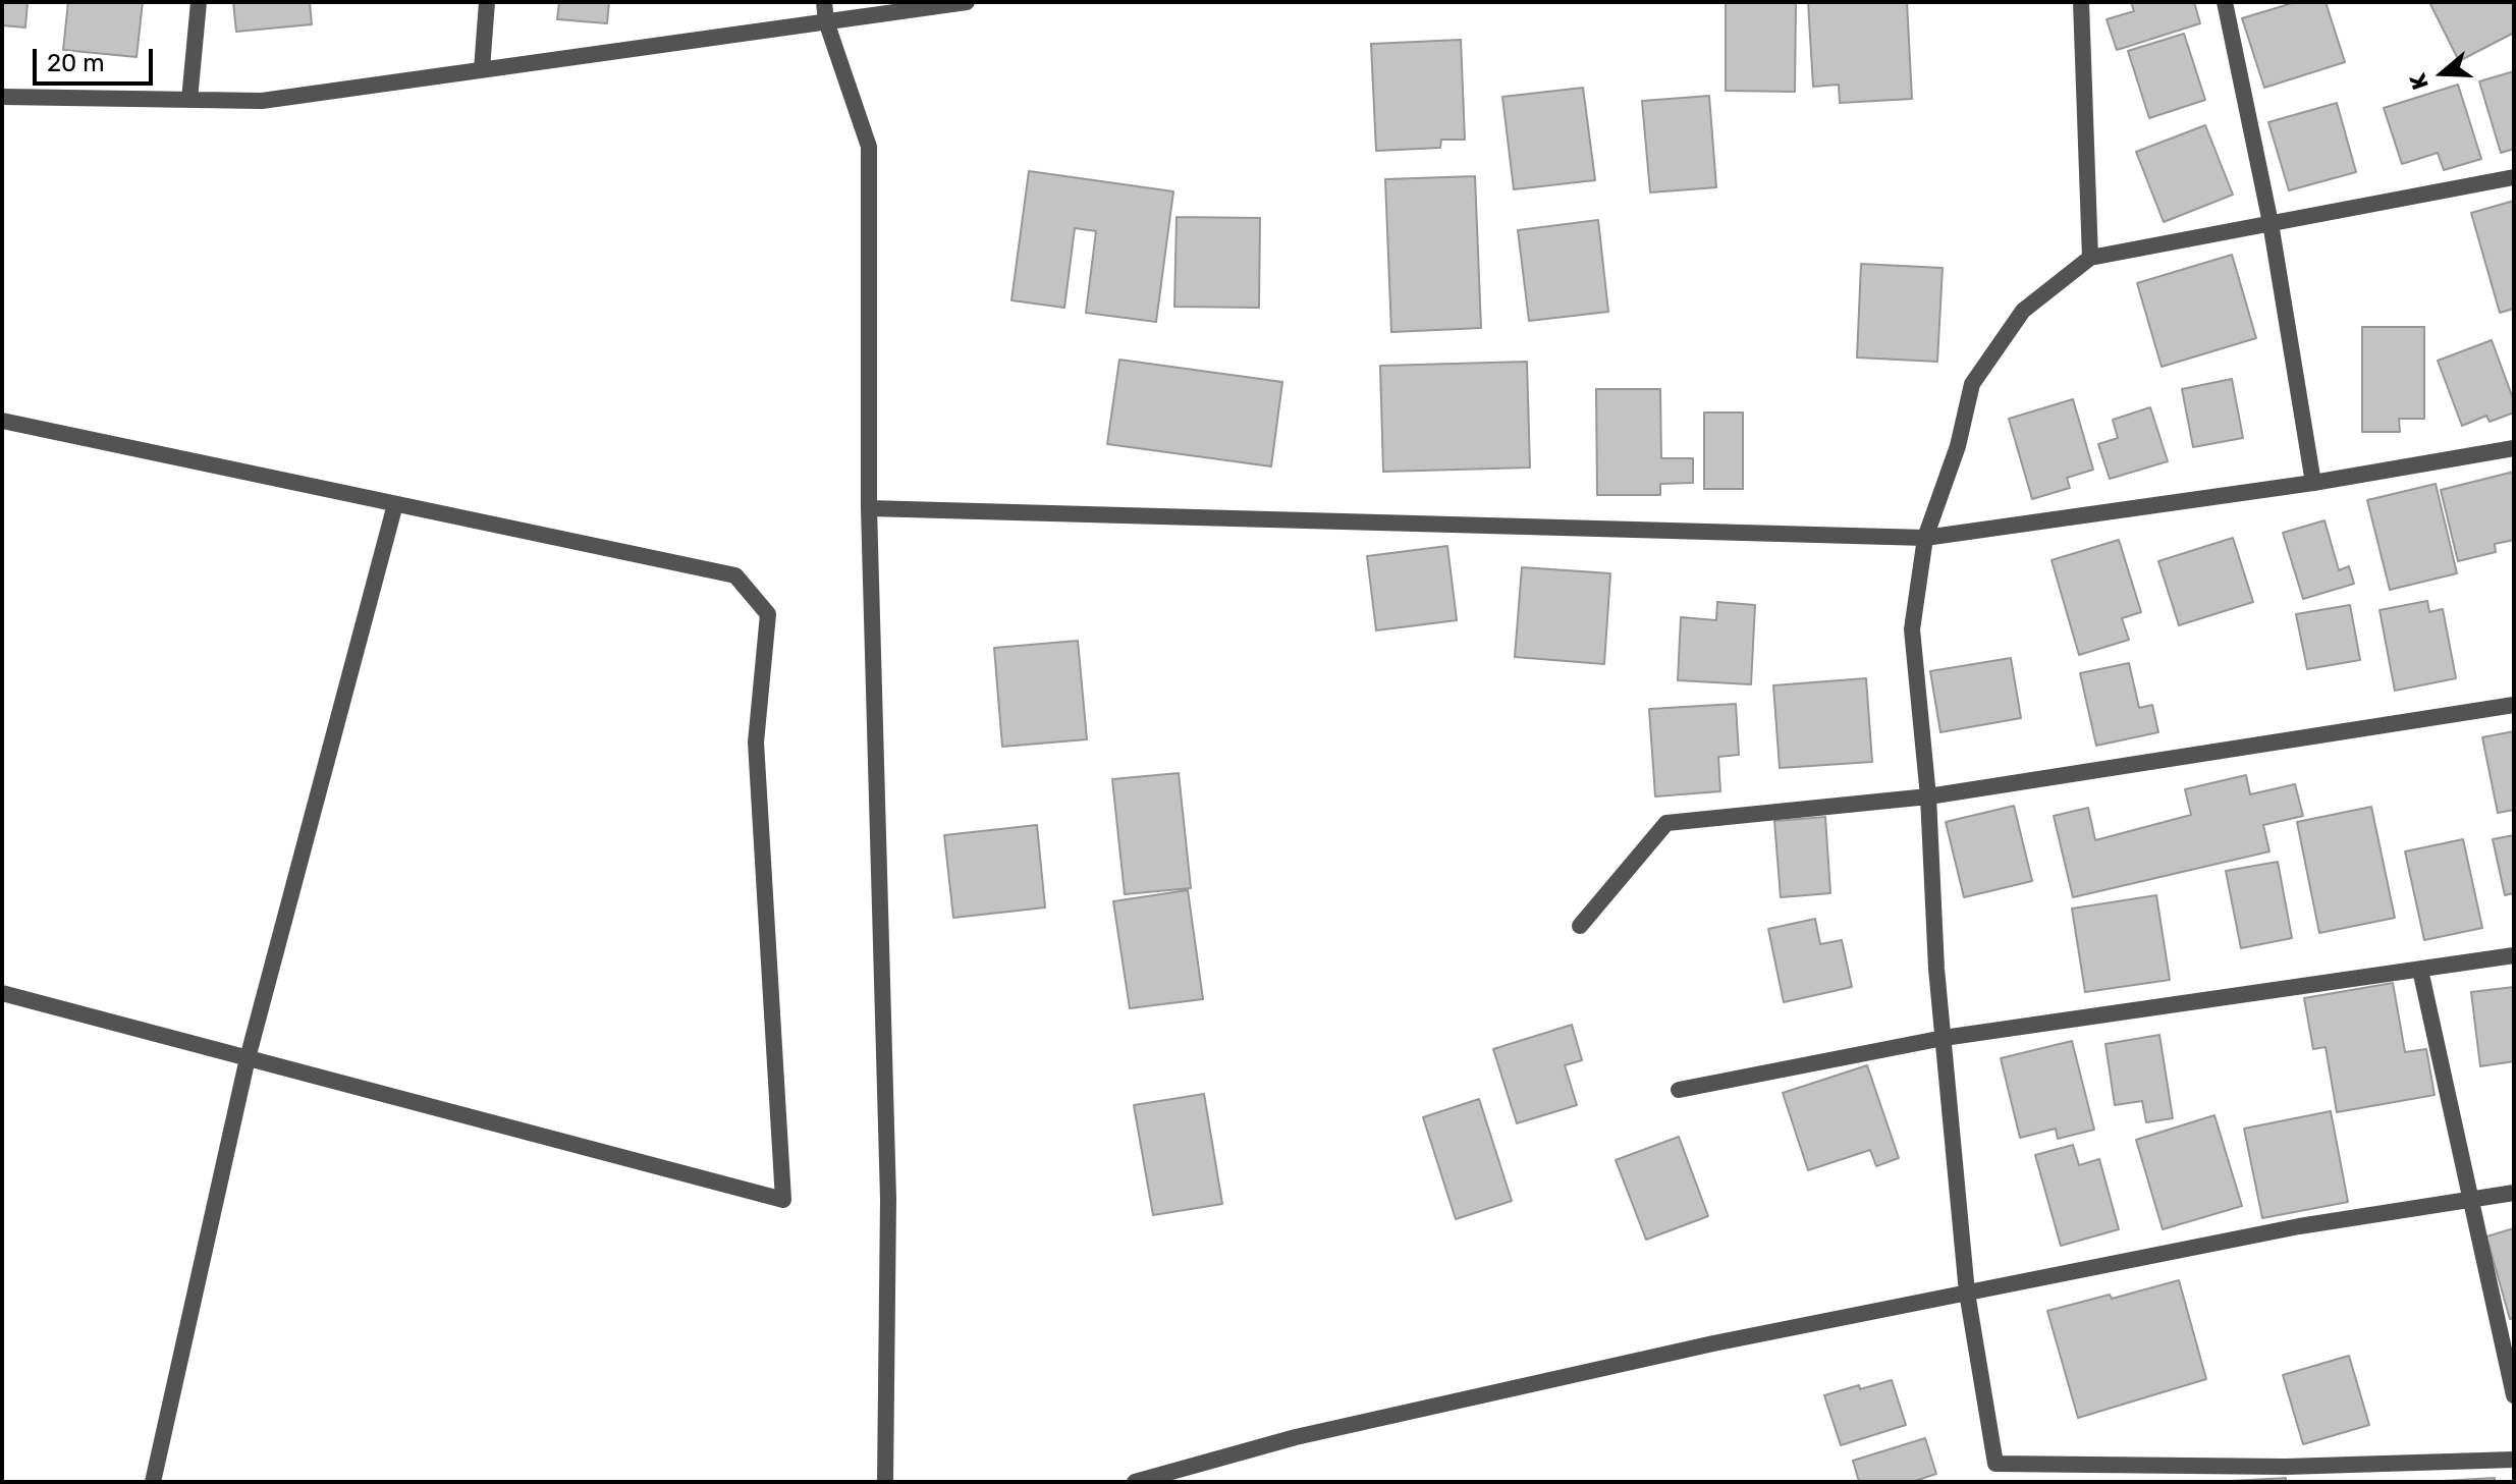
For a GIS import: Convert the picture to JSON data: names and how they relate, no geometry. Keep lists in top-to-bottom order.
{
  "scale_bar": "20 m",
  "north": "left"
}
